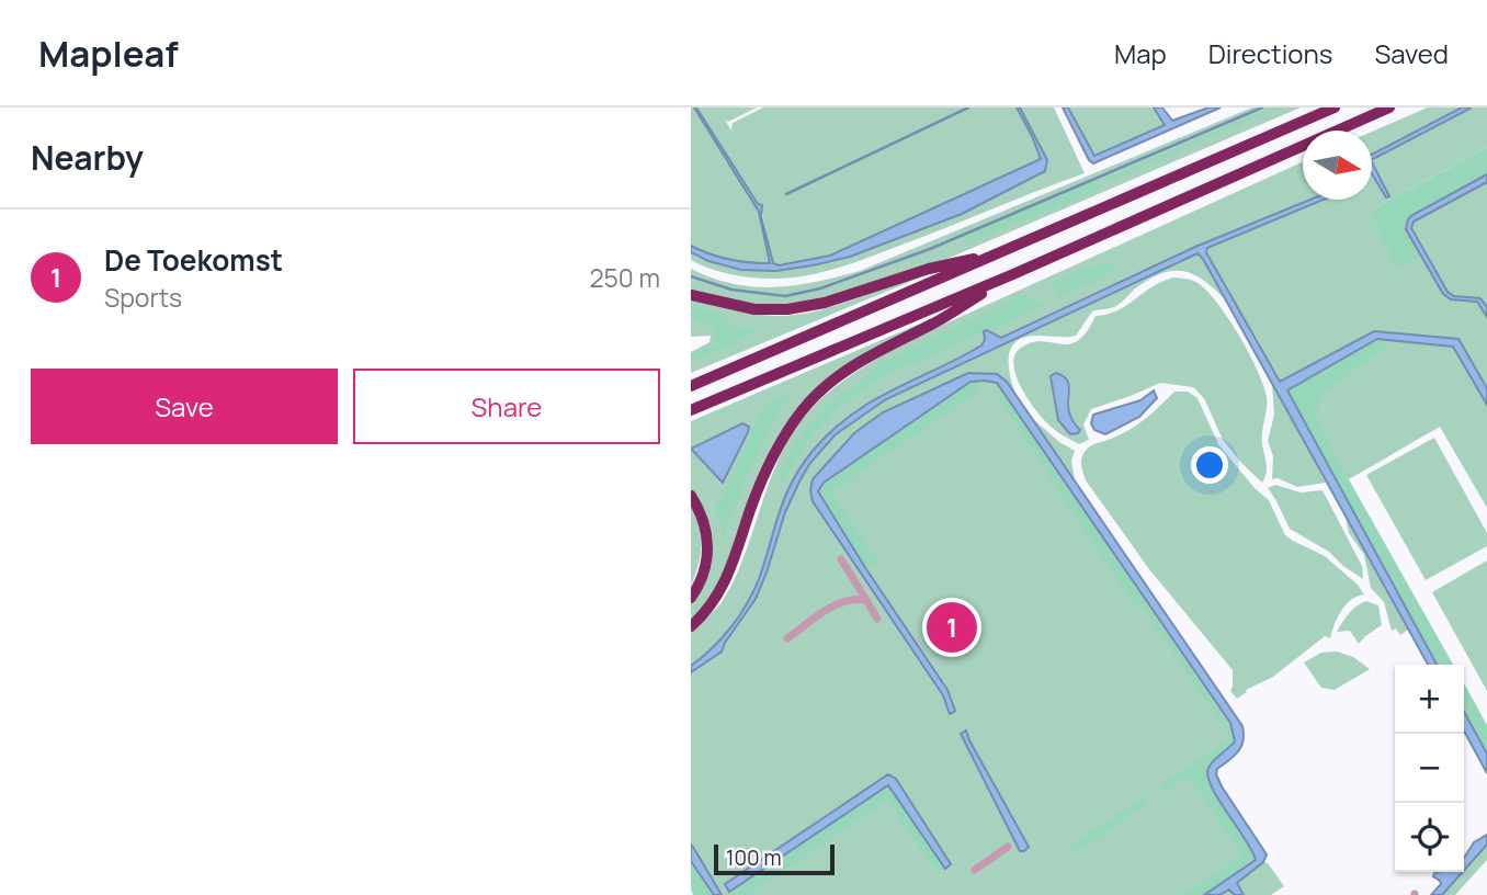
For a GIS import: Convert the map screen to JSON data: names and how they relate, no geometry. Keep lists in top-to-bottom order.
{
  "scale_bar": "100 m",
  "north": "right",
  "page": {
    "header": "Mapleaf",
    "nav": ["Map", "Directions", "Saved"],
    "heading": "Nearby",
    "list": [
      {
        "mark": "1",
        "name": "De Toekomst",
        "note": "Sports",
        "value": "250 m"
      }
    ],
    "buttons": ["Save", "Share"],
    "pins": "1",
    "map_buttons": ["+", "−"],
    "scale": "100 m"
  }
}
